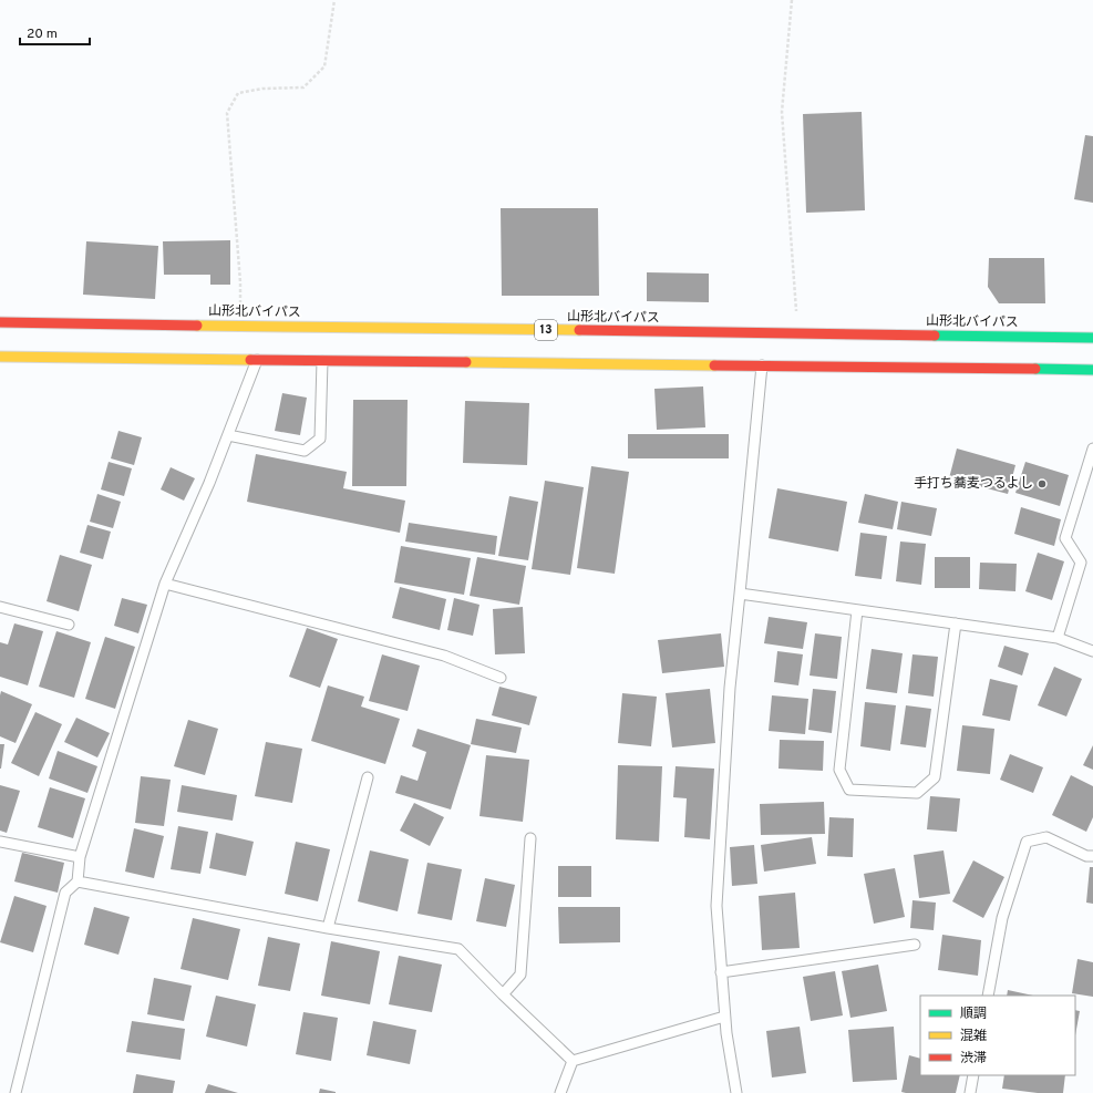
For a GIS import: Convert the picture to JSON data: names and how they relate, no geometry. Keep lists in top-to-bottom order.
{
  "streets": {
    "highway": ["山形北バイパス", "13"]
  },
  "places": ["手打ち蕎麦つるよし"],
  "legend": ["順調", "混雑", "渋滞"],
  "scale_bar": "20 m"
}
